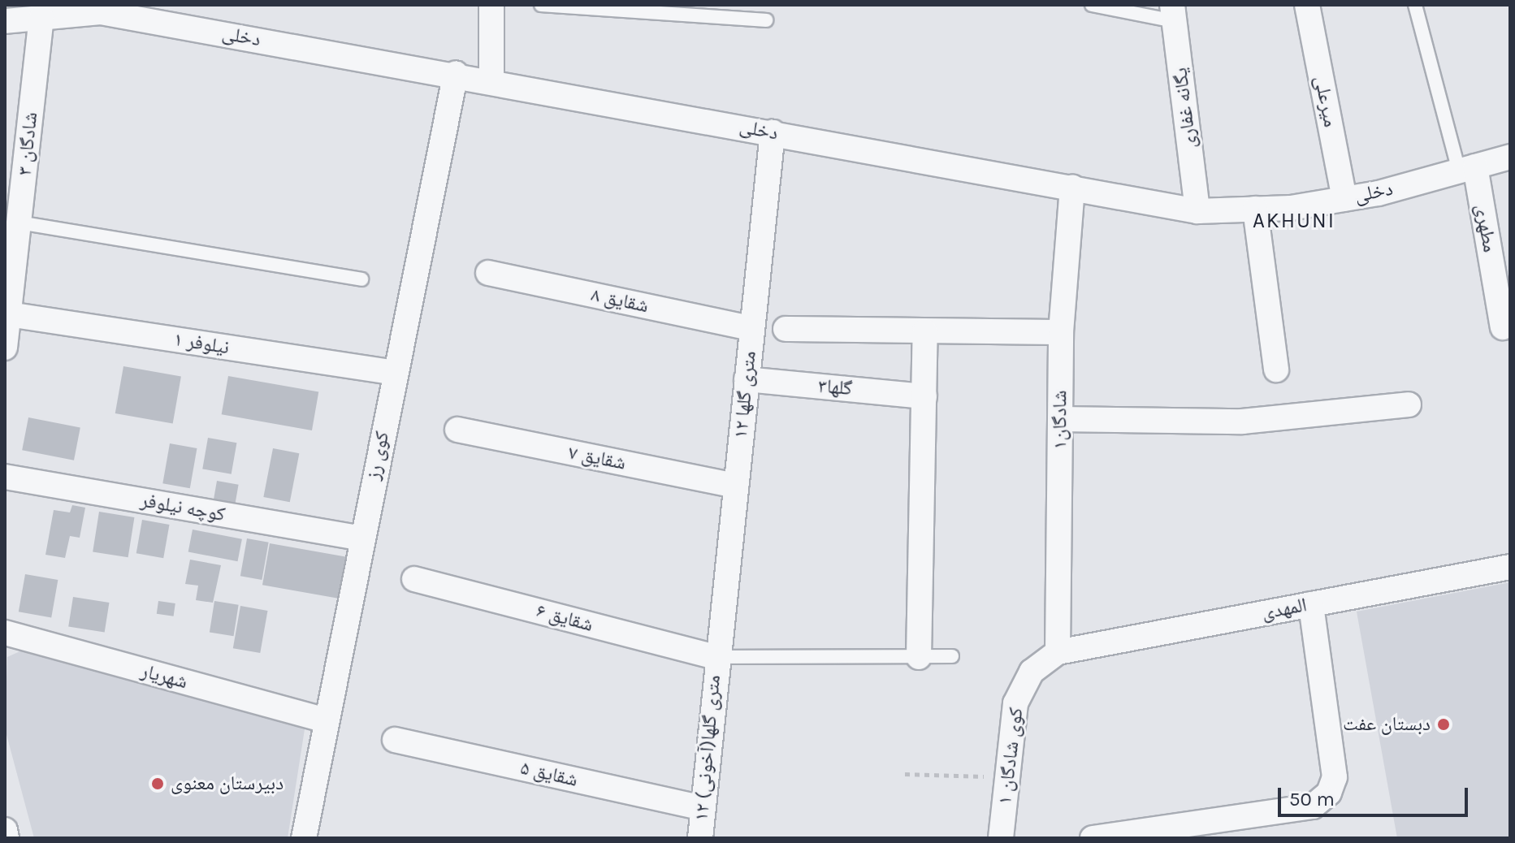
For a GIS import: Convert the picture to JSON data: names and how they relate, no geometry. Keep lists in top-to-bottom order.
{
  "streets": {
    "street": [
      "دخلی",
      "میرعلی",
      "یگانه غفاری",
      "شادگان ۳",
      "مطهری",
      "شقایق ۸",
      "نیلوفر ۱",
      "گلها۳",
      "۱۲ متری گلها",
      "شادگان۱",
      "کوی رز",
      "شقایق ۷",
      "کوچه نیلوفر",
      "المهدی",
      "شقایق ۶",
      "شهریار",
      "۱۲ متری گلها(آخونی)",
      "کوی شادگان ۱",
      "شقایق ۵"
    ]
  },
  "crossings": [
    ["دخلی", "میرعلی"],
    ["دخلی", "یگانه غفاری"],
    ["دخلی", "شادگان ۳"],
    ["دخلی", "مطهری"],
    ["دخلی", "۱۲ متری گلها"],
    ["دخلی", "شادگان۱"],
    ["دخلی", "کوی رز"],
    ["شادگان ۳", "نیلوفر ۱"],
    ["شقایق ۸", "۱۲ متری گلها"],
    ["نیلوفر ۱", "کوی رز"],
    ["گلها۳", "۱۲ متری گلها"],
    ["۱۲ متری گلها", "شقایق ۷"],
    ["۱۲ متری گلها", "شقایق ۶"],
    ["۱۲ متری گلها", "۱۲ متری گلها(آخونی)"],
    ["شادگان۱", "المهدی"],
    ["شادگان۱", "کوی شادگان ۱"],
    ["کوی رز", "کوچه نیلوفر"],
    ["کوی رز", "شهریار"],
    ["المهدی", "کوی شادگان ۱"],
    ["شقایق ۶", "۱۲ متری گلها(آخونی)"],
    ["۱۲ متری گلها(آخونی)", "شقایق ۵"]
  ],
  "districts": ["AKHUNI"],
  "places": ["دبستان عفت", "دبیرستان معنوی"],
  "scale_bar": "50 m"
}
